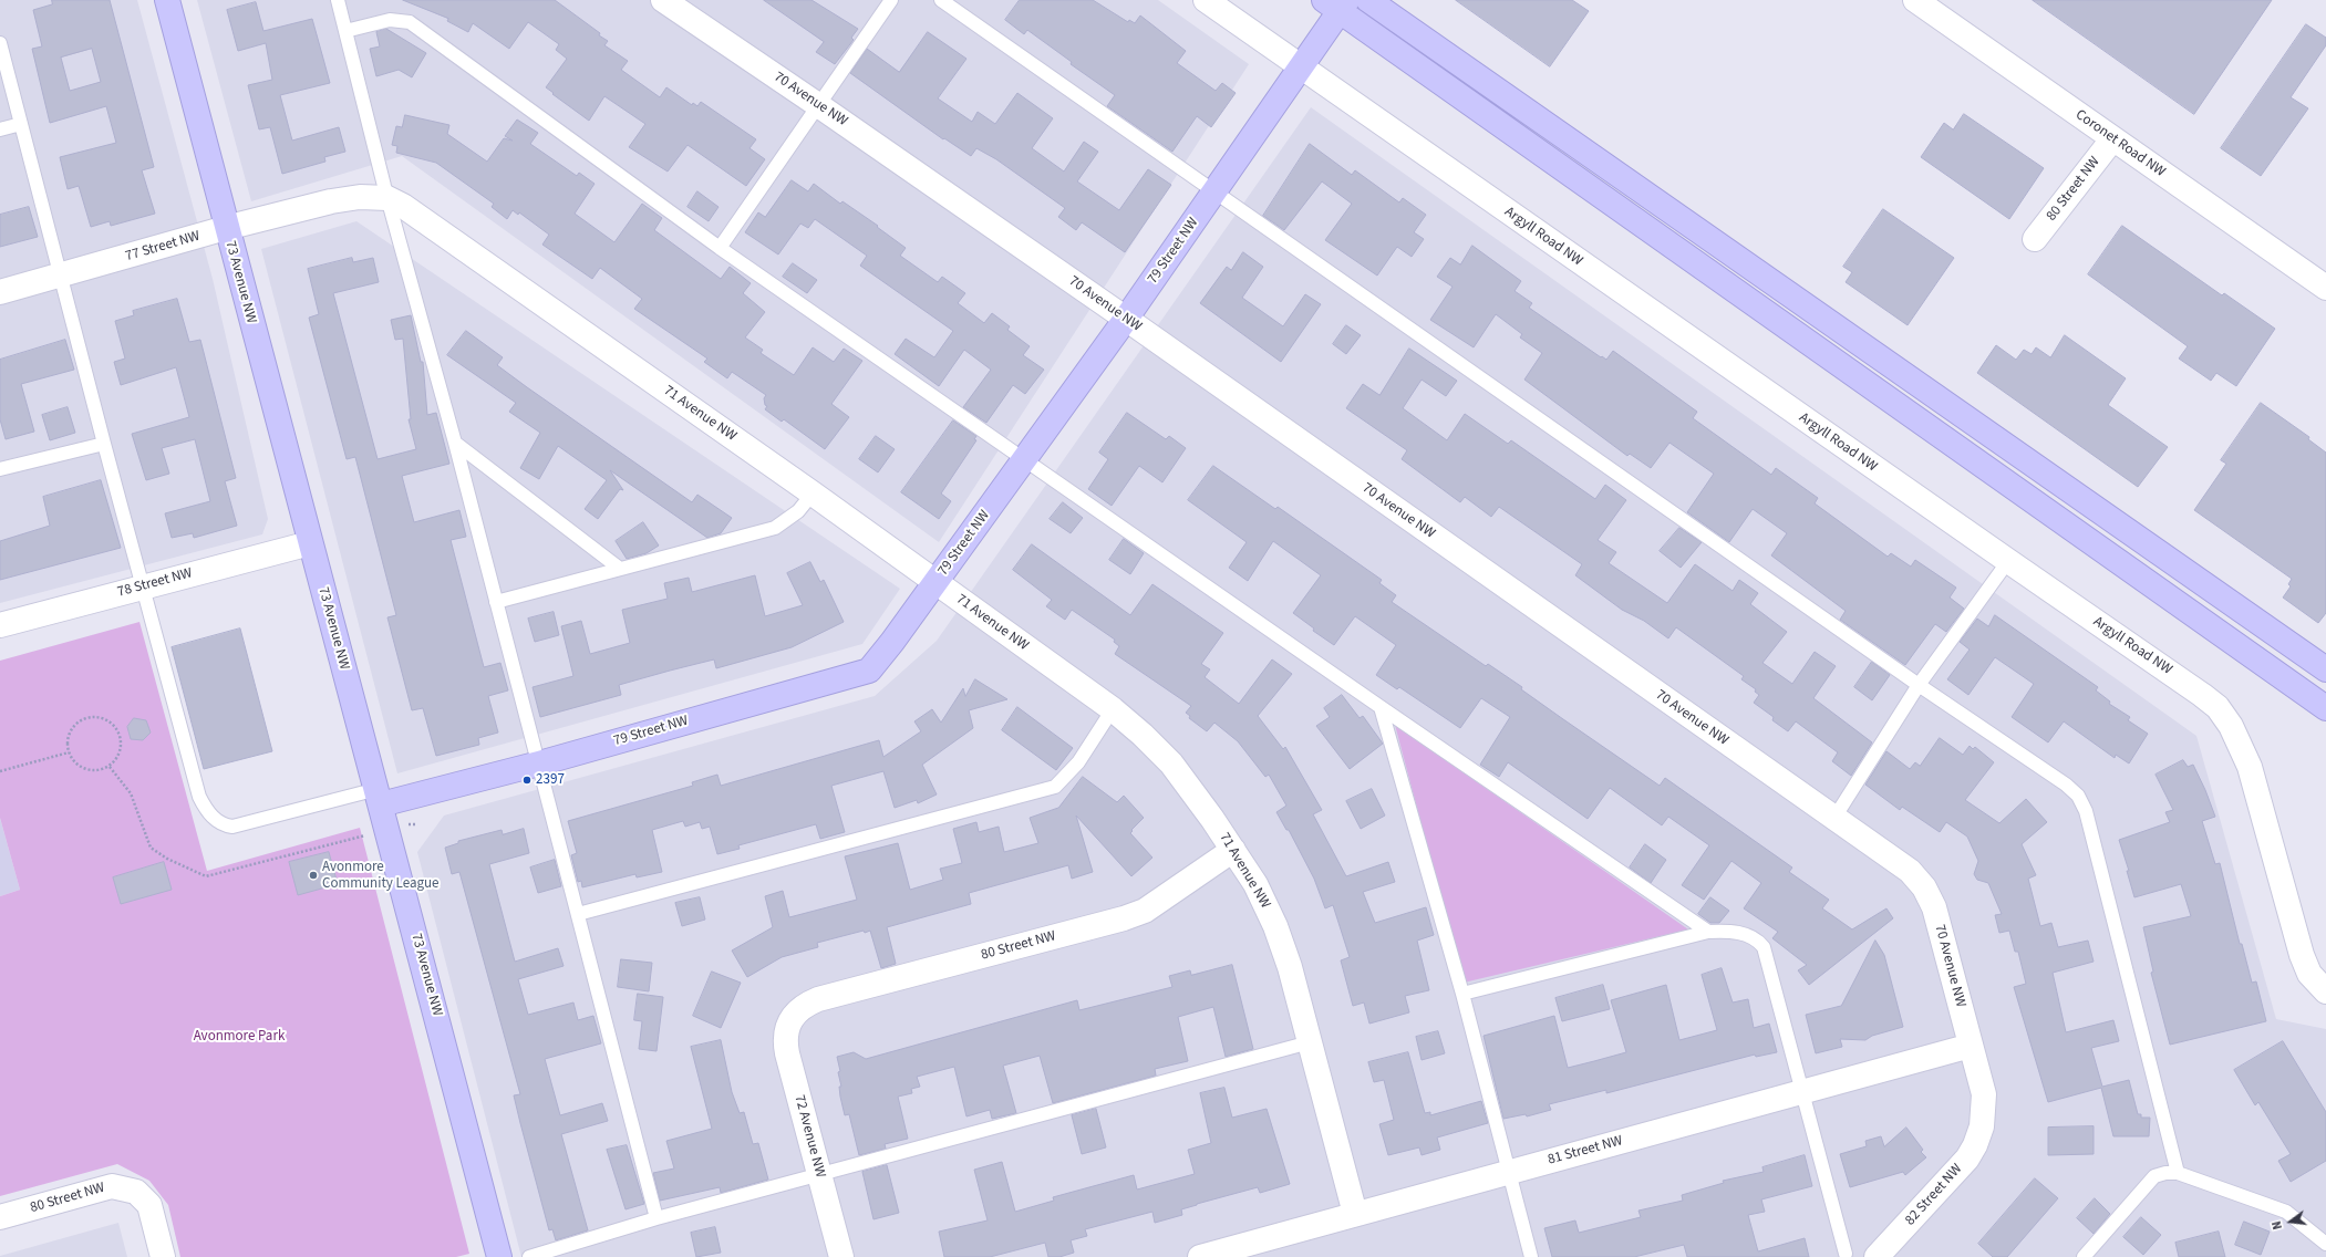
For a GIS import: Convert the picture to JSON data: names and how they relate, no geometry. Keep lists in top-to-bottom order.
{
  "streets": {
    "street": [
      "70 Avenue NW",
      "Coronet Road NW",
      "80 Street NW",
      "Argyll Road NW",
      "77 Street NW",
      "79 Street NW",
      "73 Avenue NW",
      "71 Avenue NW",
      "78 Street NW",
      "72 Avenue NW",
      "81 Street NW",
      "82 Street NW"
    ]
  },
  "crossings": [
    ["70 Avenue NW", "79 Street NW"],
    ["70 Avenue NW", "81 Street NW"],
    ["70 Avenue NW", "82 Street NW"],
    ["Coronet Road NW", "80 Street NW"],
    ["80 Street NW", "71 Avenue NW"],
    ["80 Street NW", "72 Avenue NW"],
    ["Argyll Road NW", "79 Street NW"],
    ["77 Street NW", "73 Avenue NW"],
    ["77 Street NW", "71 Avenue NW"],
    ["79 Street NW", "73 Avenue NW"],
    ["79 Street NW", "71 Avenue NW"],
    ["73 Avenue NW", "78 Street NW"],
    ["71 Avenue NW", "81 Street NW"]
  ],
  "parks": ["Avonmore Park"],
  "places": ["2397", "Avonmore Community League"],
  "north": "left"
}
